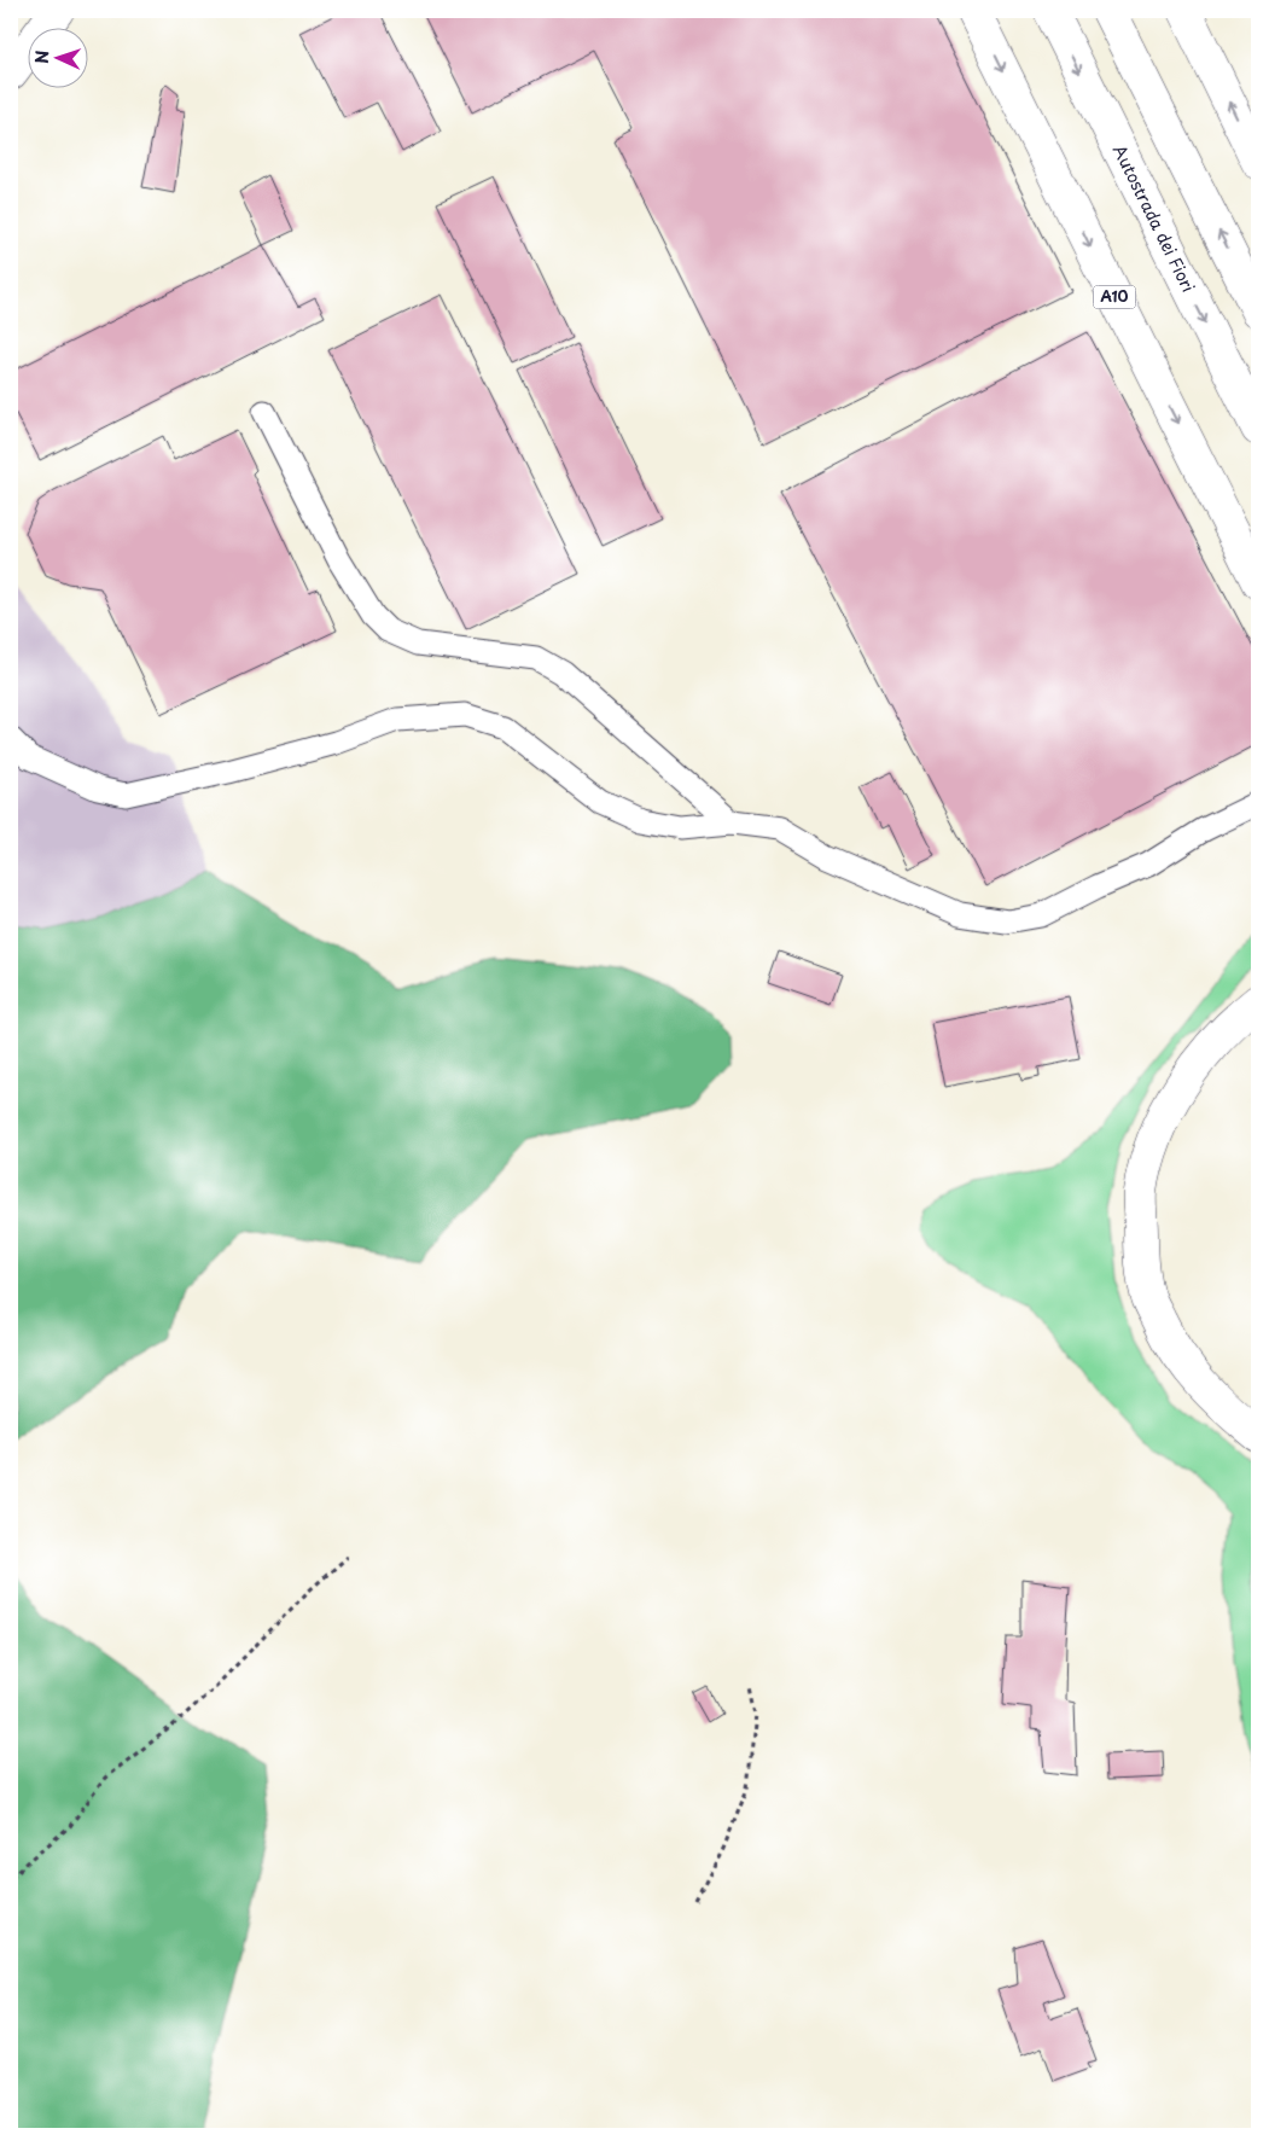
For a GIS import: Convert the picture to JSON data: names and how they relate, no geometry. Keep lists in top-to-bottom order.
{
  "streets": {
    "highway": ["Autostrada dei Fiori", "A10"]
  },
  "north": "left"
}
